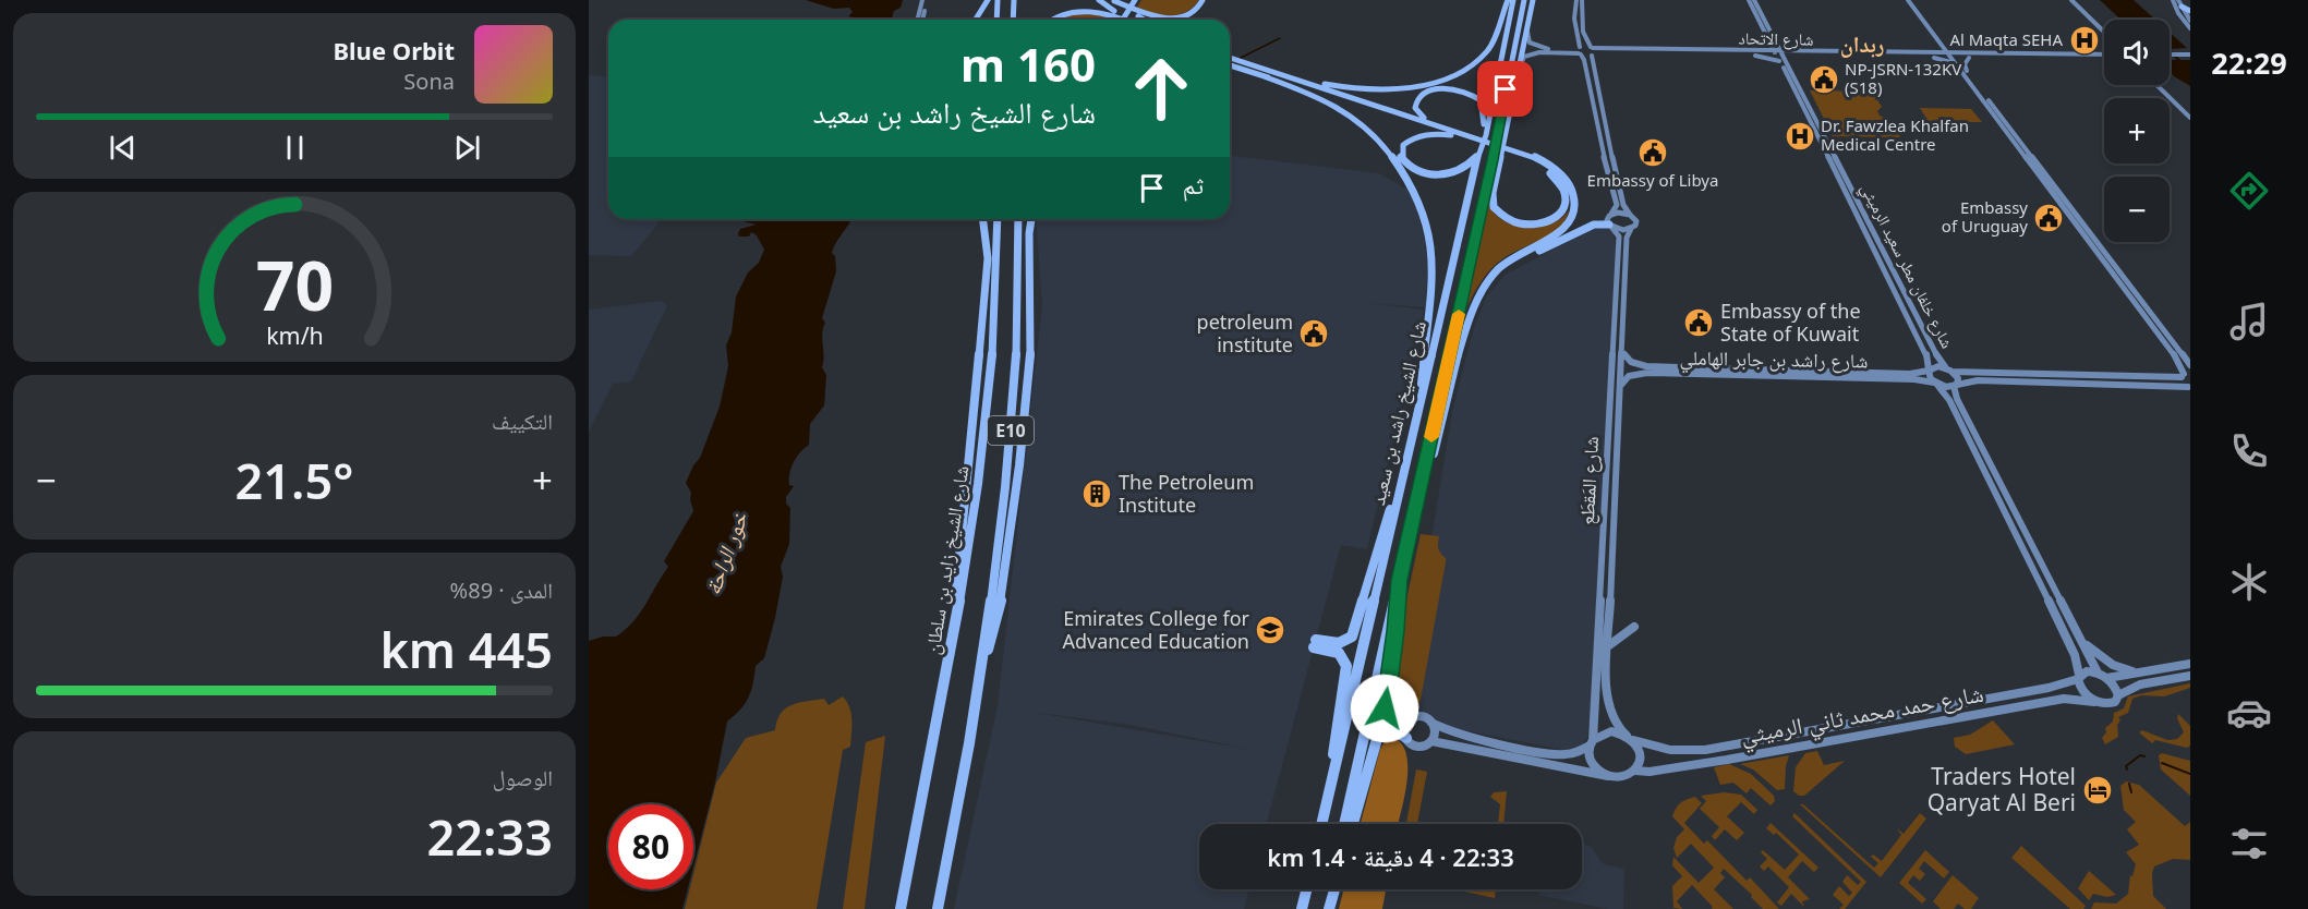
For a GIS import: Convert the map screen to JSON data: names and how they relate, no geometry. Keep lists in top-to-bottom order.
{
  "streets": {
    "highway": ["شارع الشيخ راشد بن سعيد", "E10", "شارع الشيخ زايد بن سلطان"],
    "street": [
      "شارع الاتحاد",
      "شارع خلفان مطر سعيد الرميثي",
      "شارع راشد بن جابر الهاملي",
      "شارع المَقطَع",
      "شارع حمد محمد ثاني الرميثي"
    ]
  },
  "crossings": [
    ["شارع الاتحاد", "شارع خلفان مطر سعيد الرميثي"],
    ["شارع خلفان مطر سعيد الرميثي", "شارع راشد بن جابر الهاملي"],
    ["شارع راشد بن جابر الهاملي", "شارع المَقطَع"],
    ["شارع المَقطَع", "شارع حمد محمد ثاني الرميثي"]
  ],
  "districts": ["ربدان"],
  "water": ["خور الراحة"],
  "places": {
    "hospital": ["Al Maqta SEHA", "Dr. Fawzlea Khalfan Medical Centre"],
    "public building": [
      "NP-JSRN-132KV (S18)",
      "Embassy of Libya",
      "Embassy of Uruguay",
      "Embassy of the State of Kuwait",
      "petroleum institute"
    ],
    "building": ["The Petroleum Institute"],
    "school or university": ["Emirates College for Advanced Education"],
    "hotel": ["Traders Hotel Qaryat Al Beri"]
  },
  "page": {
    "tabs": "22:29",
    "map_buttons": ["+", "−"],
    "turn": ["160 m", "شارع الشيخ راشد بن سعيد"],
    "song": ["Blue Orbit", "Sona"],
    "then": "ثم",
    "tile": [
      "التكييف",
      ["المدى · 89%", "445 km"],
      ["الوصول", "22:33"]
    ],
    "heat": ["−", "21.5°", "+"],
    "limit": "80",
    "trip": "22:33 · 4 دقيقة · 1.4 km",
    "gauge": ["70", "km/h"]
  }
}
